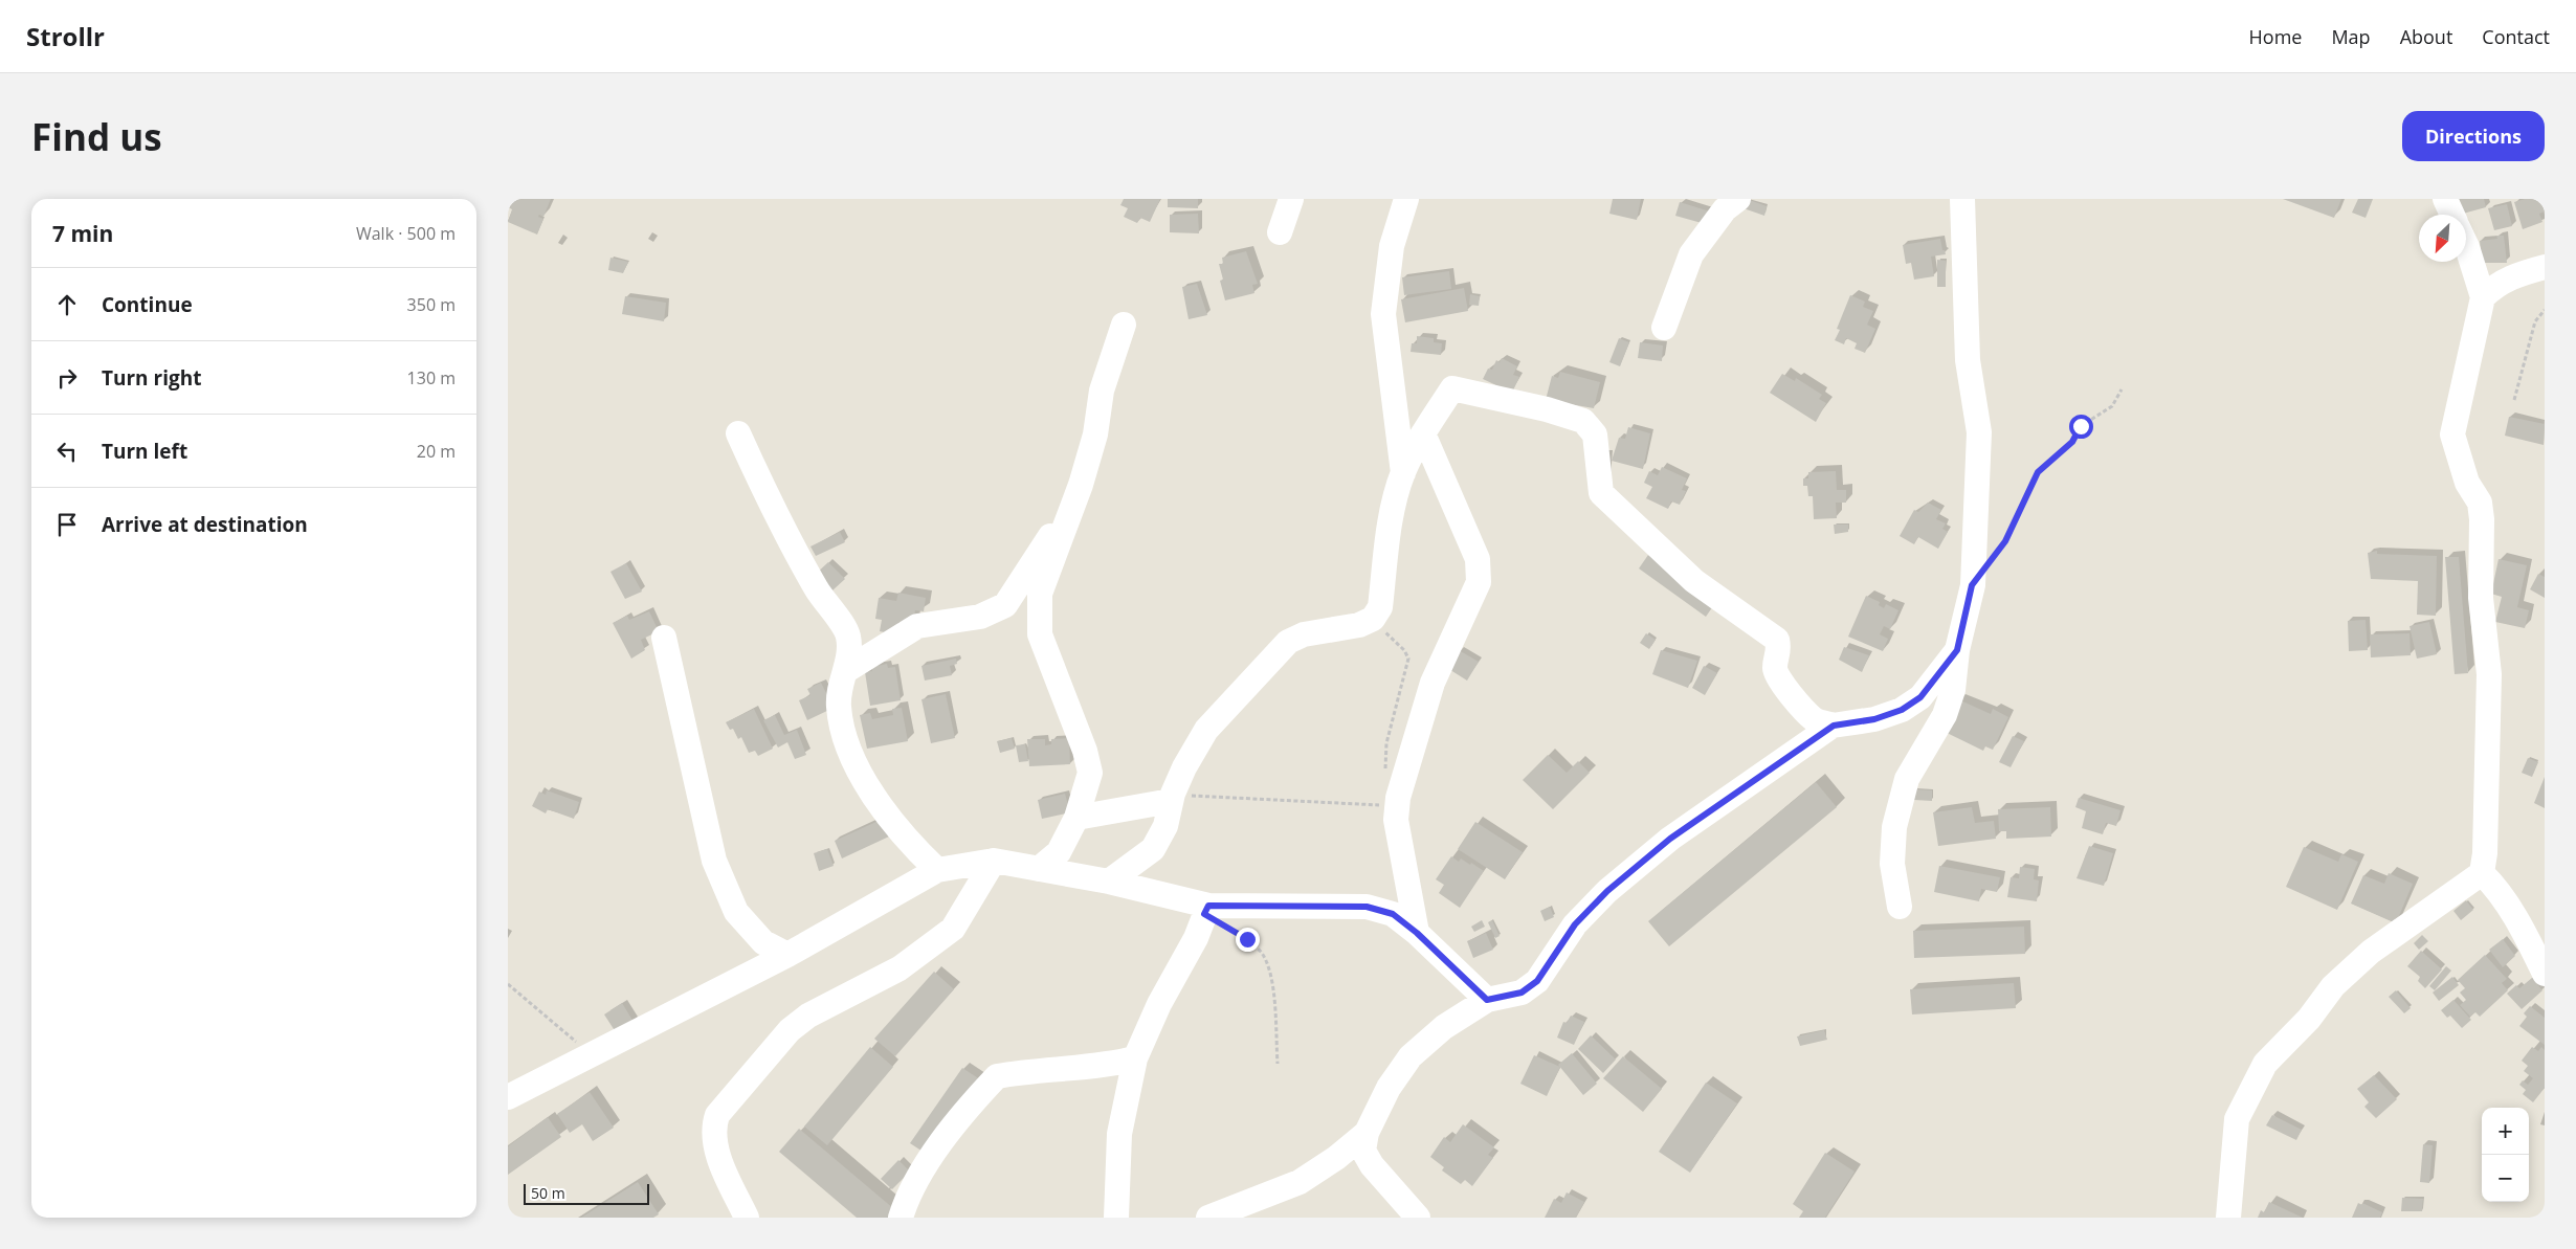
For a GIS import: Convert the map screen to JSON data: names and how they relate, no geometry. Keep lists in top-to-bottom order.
{
  "scale_bar": "50 m",
  "north": "bottom left",
  "page": {
    "header": "Strollr",
    "nav": [
      "Home",
      "Map",
      "About",
      "Contact"
    ],
    "buttons": "Directions",
    "title": "Find us",
    "heading": ["7 min", "Walk · 500 m"],
    "list": [
      ["Continue", "350 m"],
      ["Turn right", "130 m"],
      ["Turn left", "20 m"],
      "Arrive at destination"
    ],
    "map_buttons": ["+", "−"],
    "scale": "50 m"
  }
}
